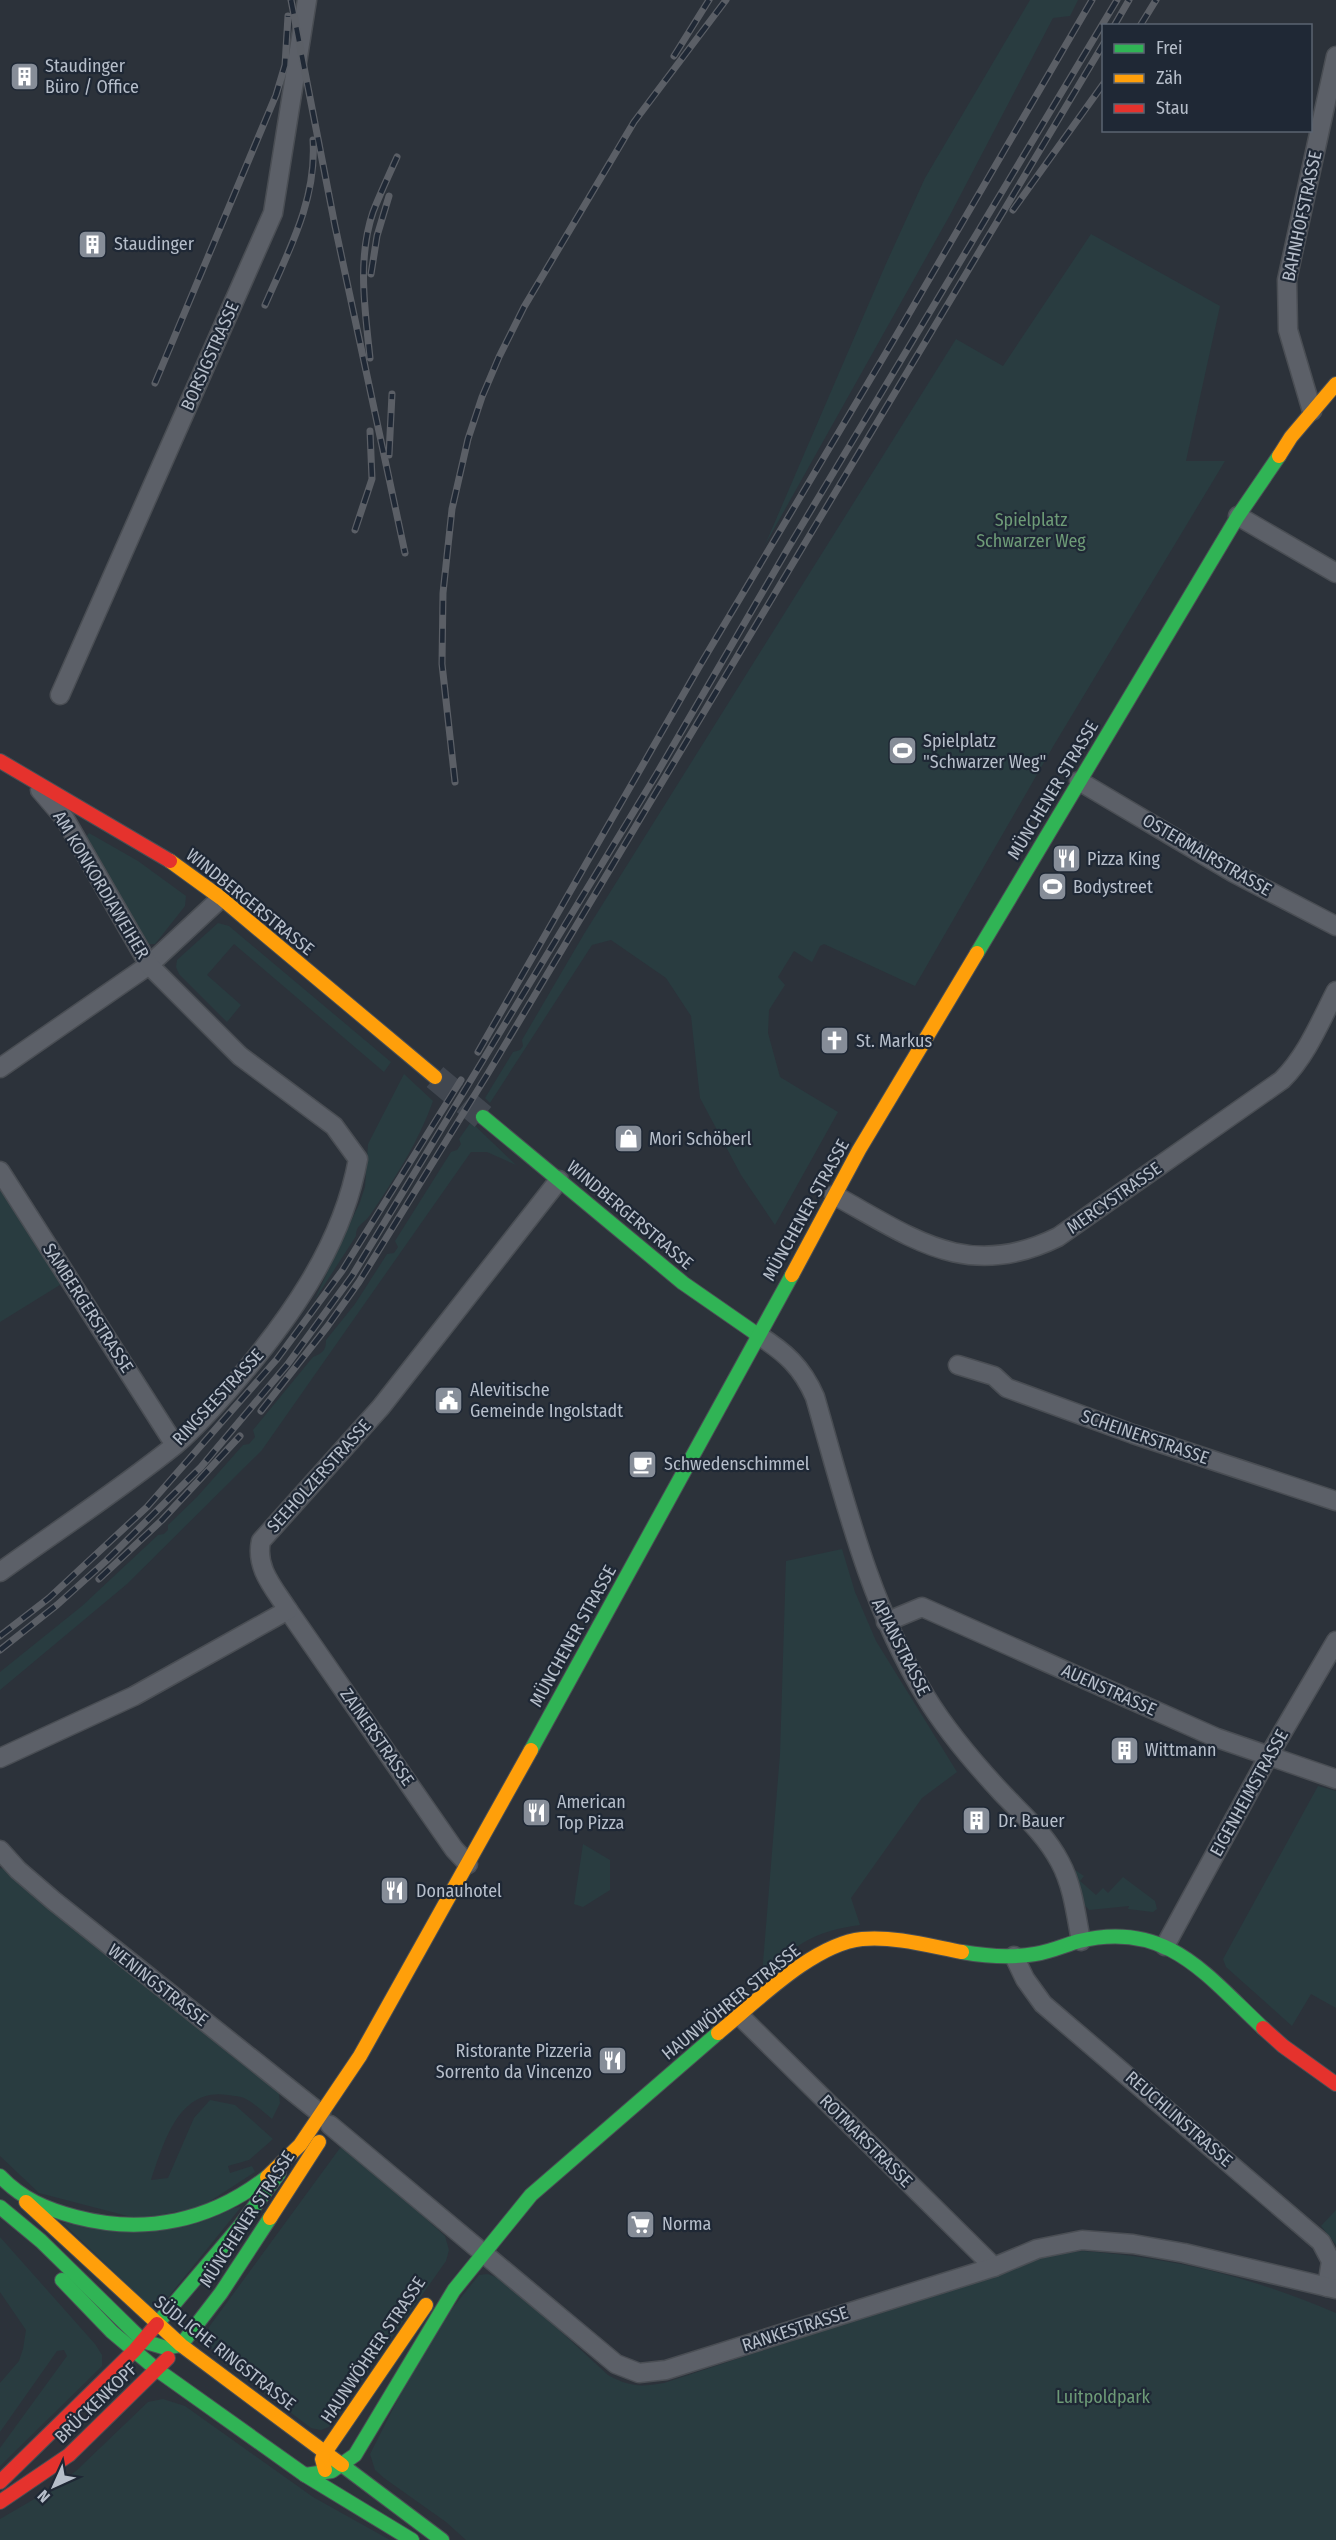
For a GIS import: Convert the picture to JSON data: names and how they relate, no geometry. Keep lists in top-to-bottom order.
{
  "streets": {
    "main road": [
      "MÜNCHENER STRASSE",
      "AM KONKORDIAWEIHER",
      "WINDBERGERSTRASSE",
      "HAUNWÖHRER STRASSE",
      "SÜDLICHE RINGSTRASSE",
      "BRÜCKENKOPF"
    ],
    "street": [
      "BAHNHOFSTRASSE",
      "BORSIGSTRASSE",
      "OSTERMAIRSTRASSE",
      "MERCYSTRASSE",
      "SAMBERGERSTRASSE",
      "RINGSEESTRASSE",
      "SCHEINERSTRASSE",
      "SEEHOLZERSTRASSE",
      "APIANSTRASSE",
      "AUENSTRASSE",
      "ZAINERSTRASSE",
      "EIGENHEIMSTRASSE",
      "WENINGSTRASSE",
      "REUCHLINSTRASSE",
      "ROTMARSTRASSE",
      "RANKESTRASSE"
    ]
  },
  "crossings": [
    ["BAHNHOFSTRASSE", "MÜNCHENER STRASSE"],
    ["MÜNCHENER STRASSE", "OSTERMAIRSTRASSE"],
    ["MÜNCHENER STRASSE", "WINDBERGERSTRASSE"],
    ["MÜNCHENER STRASSE", "MERCYSTRASSE"],
    ["MÜNCHENER STRASSE", "APIANSTRASSE"],
    ["MÜNCHENER STRASSE", "ZAINERSTRASSE"],
    ["MÜNCHENER STRASSE", "WENINGSTRASSE"],
    ["MÜNCHENER STRASSE", "RANKESTRASSE"],
    ["MÜNCHENER STRASSE", "SÜDLICHE RINGSTRASSE"],
    ["MÜNCHENER STRASSE", "BRÜCKENKOPF"],
    ["AM KONKORDIAWEIHER", "WINDBERGERSTRASSE"],
    ["AM KONKORDIAWEIHER", "RINGSEESTRASSE"],
    ["WINDBERGERSTRASSE", "SEEHOLZERSTRASSE"],
    ["WINDBERGERSTRASSE", "APIANSTRASSE"],
    ["SAMBERGERSTRASSE", "RINGSEESTRASSE"],
    ["SEEHOLZERSTRASSE", "ZAINERSTRASSE"],
    ["APIANSTRASSE", "AUENSTRASSE"],
    ["APIANSTRASSE", "HAUNWÖHRER STRASSE"],
    ["AUENSTRASSE", "EIGENHEIMSTRASSE"],
    ["EIGENHEIMSTRASSE", "HAUNWÖHRER STRASSE"],
    ["WENINGSTRASSE", "RANKESTRASSE"],
    ["HAUNWÖHRER STRASSE", "REUCHLINSTRASSE"],
    ["HAUNWÖHRER STRASSE", "ROTMARSTRASSE"],
    ["HAUNWÖHRER STRASSE", "RANKESTRASSE"],
    ["HAUNWÖHRER STRASSE", "SÜDLICHE RINGSTRASSE"],
    ["REUCHLINSTRASSE", "RANKESTRASSE"],
    ["ROTMARSTRASSE", "RANKESTRASSE"]
  ],
  "parks": ["Spielplatz Schwarzer Weg", "Luitpoldpark"],
  "places": {
    "building": [
      "Staudinger Büro / Office",
      "Staudinger",
      "Wittmann",
      "Dr. Bauer"
    ],
    "sports": ["Spielplatz \"Schwarzer Weg\"", "Bodystreet"],
    "restaurant": [
      "Pizza King",
      "American Top Pizza",
      "Donauhotel",
      "Ristorante Pizzeria Sorrento da Vincenzo"
    ],
    "church": ["St. Markus"],
    "shop": ["Mori Schöberl"],
    "public building": ["Alevitische Gemeinde Ingolstadt"],
    "cafe": ["Schwedenschimmel"],
    "supermarket": ["Norma"]
  },
  "legend": ["Frei", "Zäh", "Stau"],
  "north": "bottom left"
}
